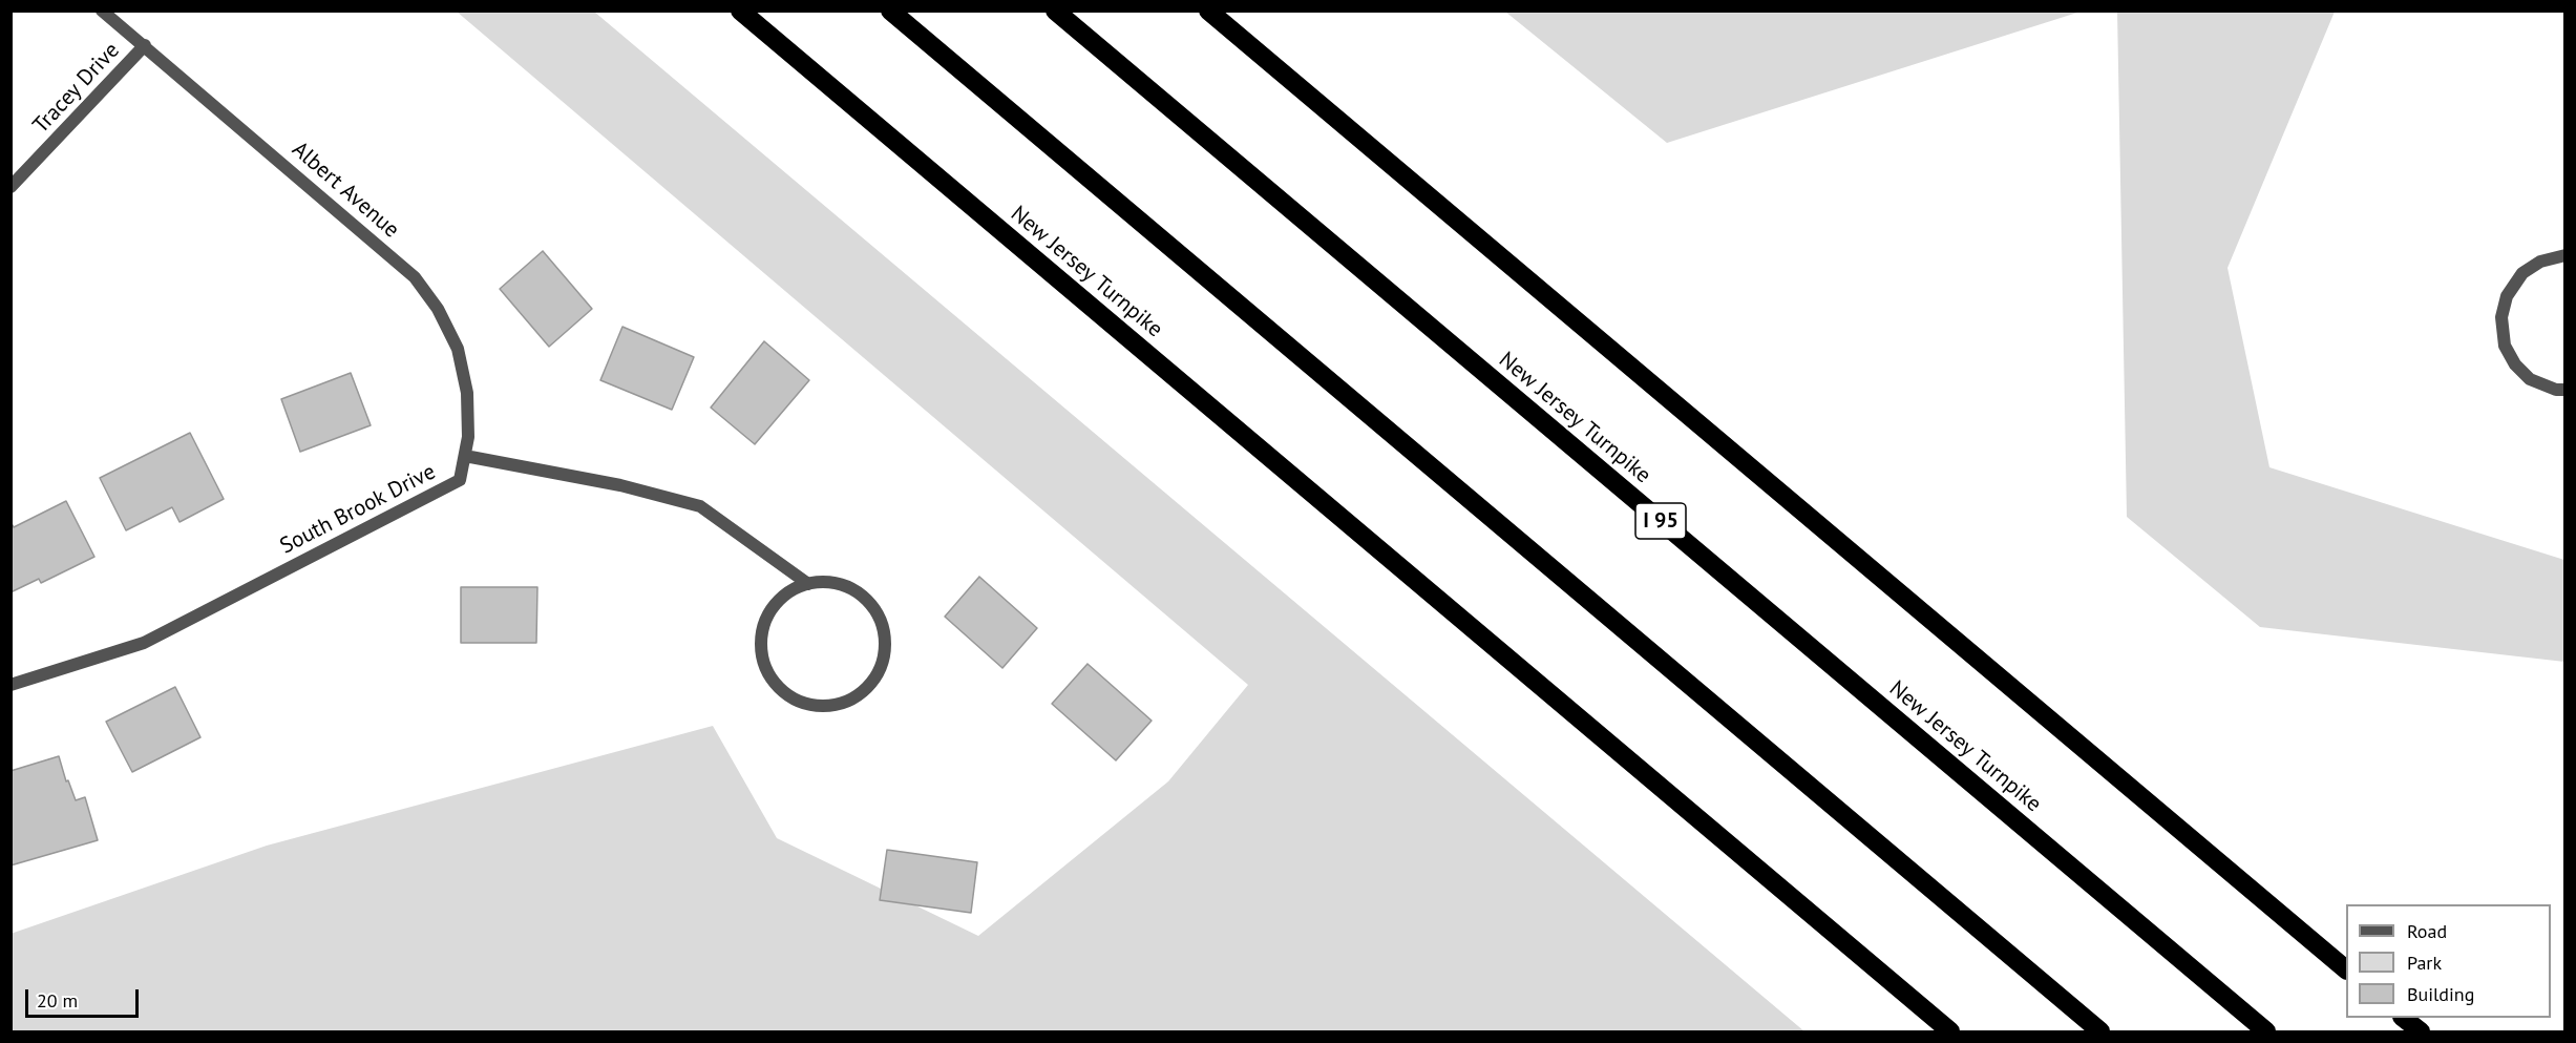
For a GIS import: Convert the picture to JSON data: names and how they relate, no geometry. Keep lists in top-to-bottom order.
{
  "streets": {
    "highway": ["New Jersey Turnpike", "I 95"],
    "street": ["Tracey Drive", "Albert Avenue", "South Brook Drive"]
  },
  "crossings": [
    ["Tracey Drive", "Albert Avenue"],
    ["Albert Avenue", "South Brook Drive"]
  ],
  "legend": ["Road", "Park", "Building"],
  "scale_bar": "20 m"
}
